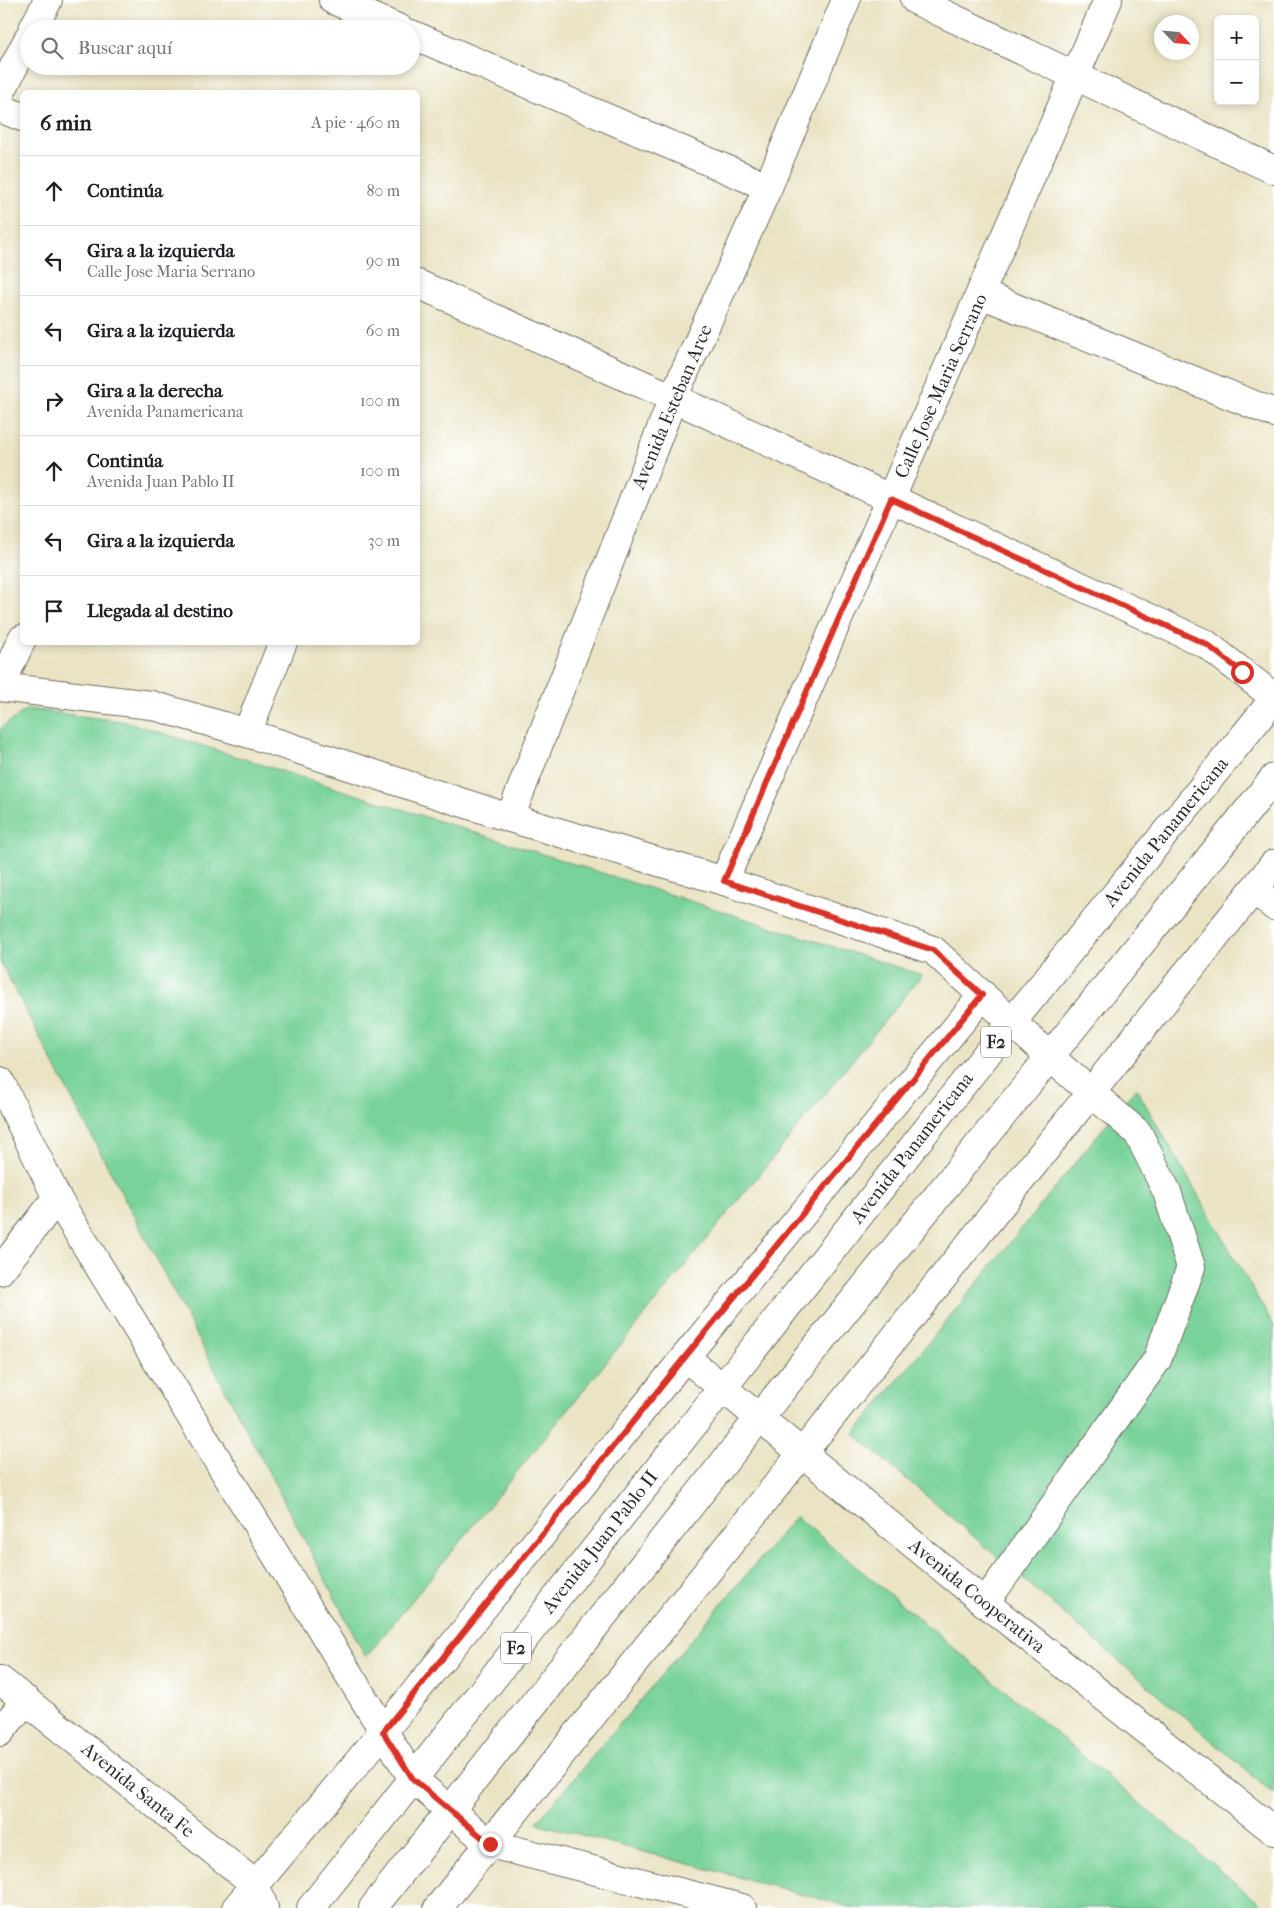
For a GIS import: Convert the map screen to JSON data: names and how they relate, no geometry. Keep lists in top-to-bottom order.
{
  "streets": {
    "main road": [
      "Calle Jose Maria Serrano",
      "Avenida Esteban Arce",
      "Avenida Panamericana",
      "F2",
      "Avenida Juan Pablo II",
      "Avenida Cooperativa",
      "Avenida Santa Fe"
    ]
  },
  "crossings": [
    ["Avenida Panamericana", "Avenida Juan Pablo II"],
    ["Avenida Panamericana", "Avenida Cooperativa"],
    ["F2", "Avenida Cooperativa"],
    ["Avenida Juan Pablo II", "Avenida Cooperativa"]
  ],
  "north": "bottom right",
  "page": {
    "map_buttons": ["+", "−"],
    "search": "Buscar aquí",
    "heading": ["6 min", "A pie · 460 m"],
    "list": [
      ["Continúa", "80 m"],
      ["Gira a la izquierda", "Calle Jose Maria Serrano", "90 m"],
      ["Gira a la izquierda", "60 m"],
      ["Gira a la derecha", "Avenida Panamericana", "100 m"],
      ["Continúa", "Avenida Juan Pablo II", "100 m"],
      ["Gira a la izquierda", "30 m"],
      "Llegada al destino"
    ]
  }
}
